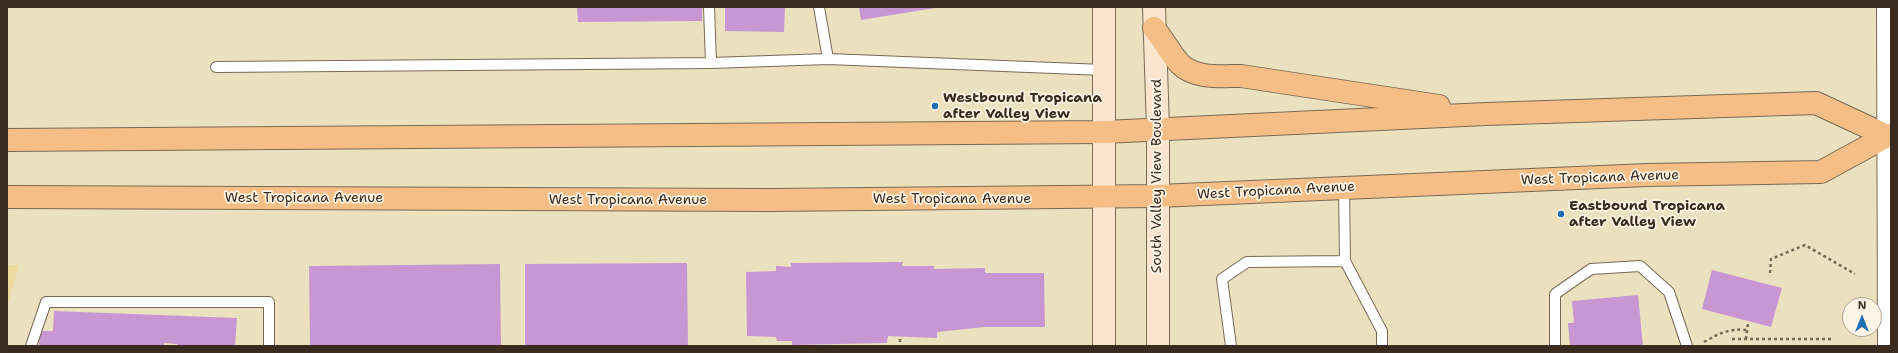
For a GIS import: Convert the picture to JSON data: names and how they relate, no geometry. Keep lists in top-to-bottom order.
{
  "streets": {
    "main road": ["South Valley View Boulevard", "West Tropicana Avenue"]
  },
  "crossings": [
    ["South Valley View Boulevard", "West Tropicana Avenue"]
  ],
  "places": ["Westbound Tropicana after Valley View", "Eastbound Tropicana after Valley View"],
  "north": "top"
}
